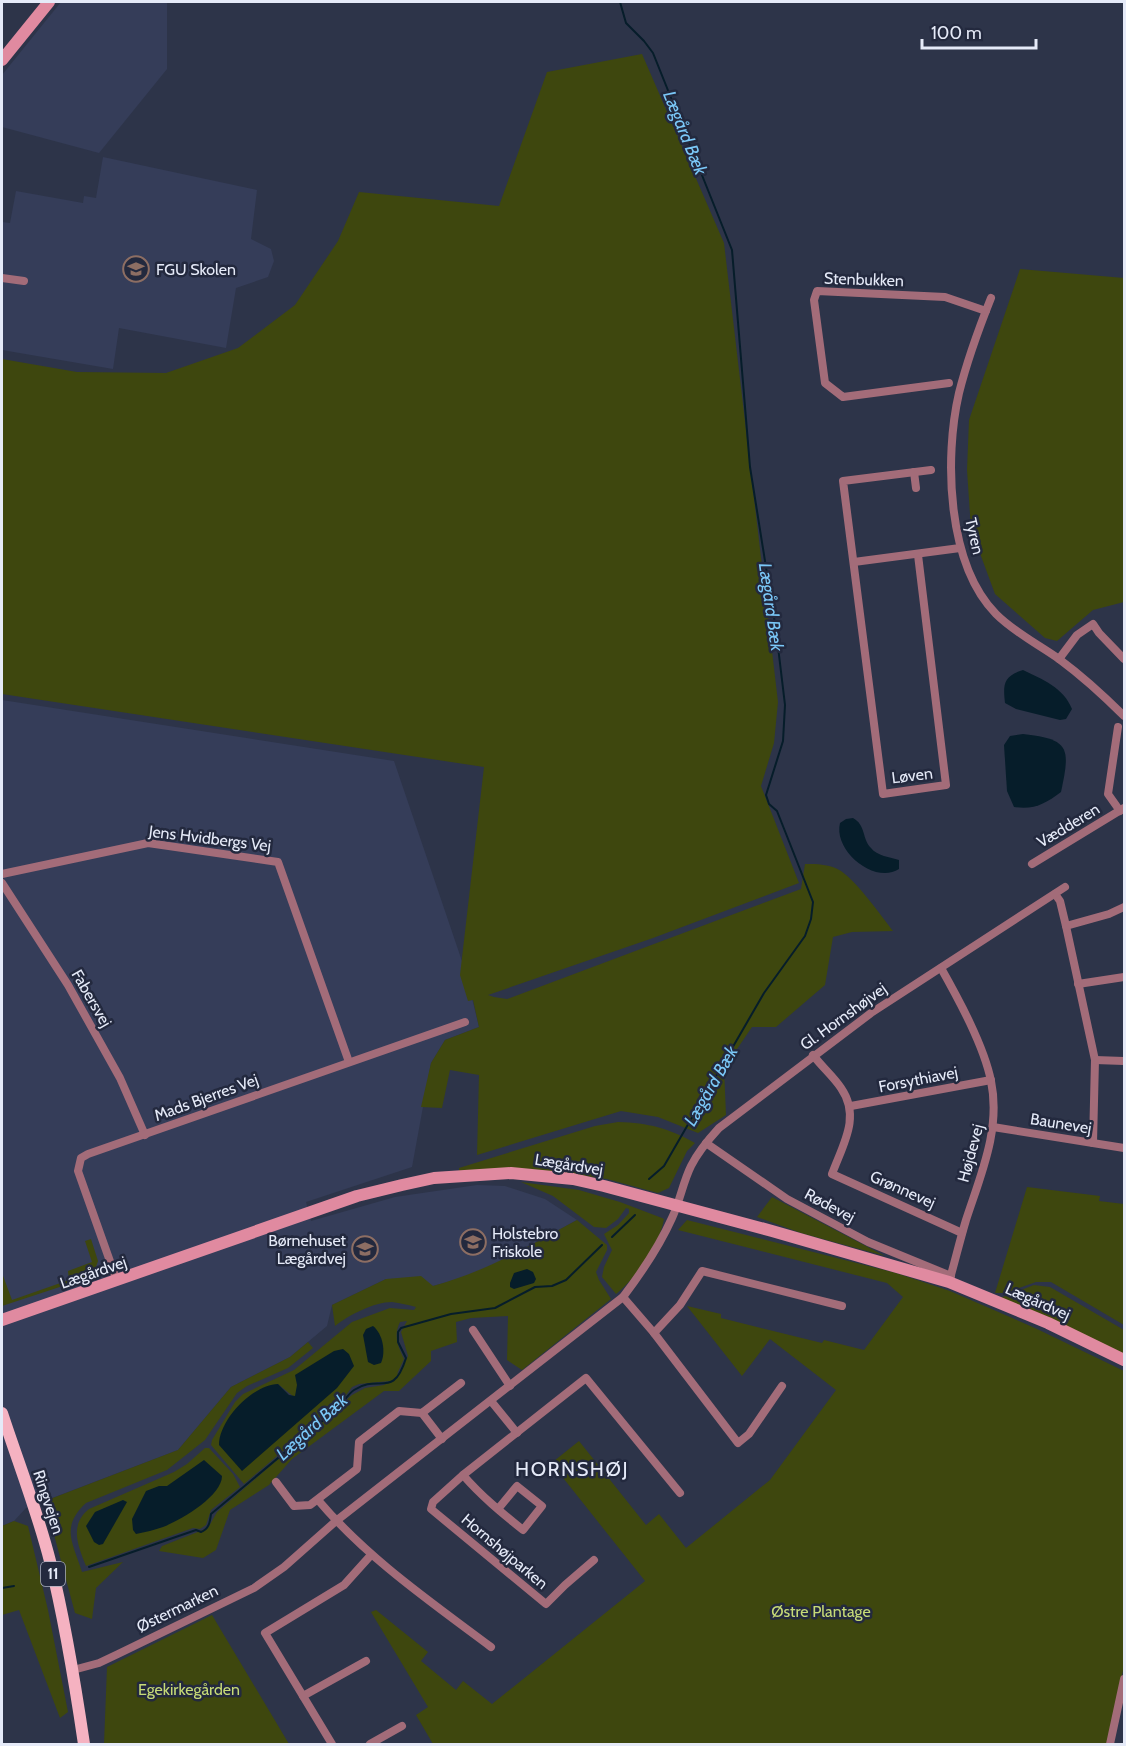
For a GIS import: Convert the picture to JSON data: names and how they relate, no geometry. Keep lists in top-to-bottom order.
{
  "streets": {
    "main road": ["Ringvejen", "11"],
    "street": [
      "Stenbukken",
      "Tyren",
      "Løven",
      "Vædderen",
      "Jens Hvidbergs Vej",
      "Fabersvej",
      "Gl. Hornshøjvej",
      "Forsythiavej",
      "Mads Bjerres Vej",
      "Baunevej",
      "Højdevej",
      "Lægårdvej",
      "Grønnevej",
      "Rødevej",
      "Hornshøjparken",
      "Østermarken"
    ]
  },
  "crossings": [
    ["Stenbukken", "Tyren"],
    ["Jens Hvidbergs Vej", "Mads Bjerres Vej"],
    ["Fabersvej", "Mads Bjerres Vej"],
    ["Gl. Hornshøjvej", "Højdevej"],
    ["Gl. Hornshøjvej", "Lægårdvej"],
    ["Gl. Hornshøjvej", "Rødevej"],
    ["Forsythiavej", "Højdevej"],
    ["Forsythiavej", "Grønnevej"],
    ["Mads Bjerres Vej", "Lægårdvej"],
    ["Baunevej", "Højdevej"],
    ["Højdevej", "Lægårdvej"],
    ["Højdevej", "Grønnevej"],
    ["Højdevej", "Rødevej"],
    ["Lægårdvej", "Rødevej"],
    ["Ringvejen", "Østermarken"]
  ],
  "districts": ["HORNSHØJ"],
  "water": ["Lægård Bæk"],
  "parks": ["Østre Plantage", "Egekirkegården"],
  "places": {
    "school or university": ["FGU Skolen", "Holstebro Friskole", "Børnehuset Lægårdvej"]
  },
  "scale_bar": "100 m"
}
